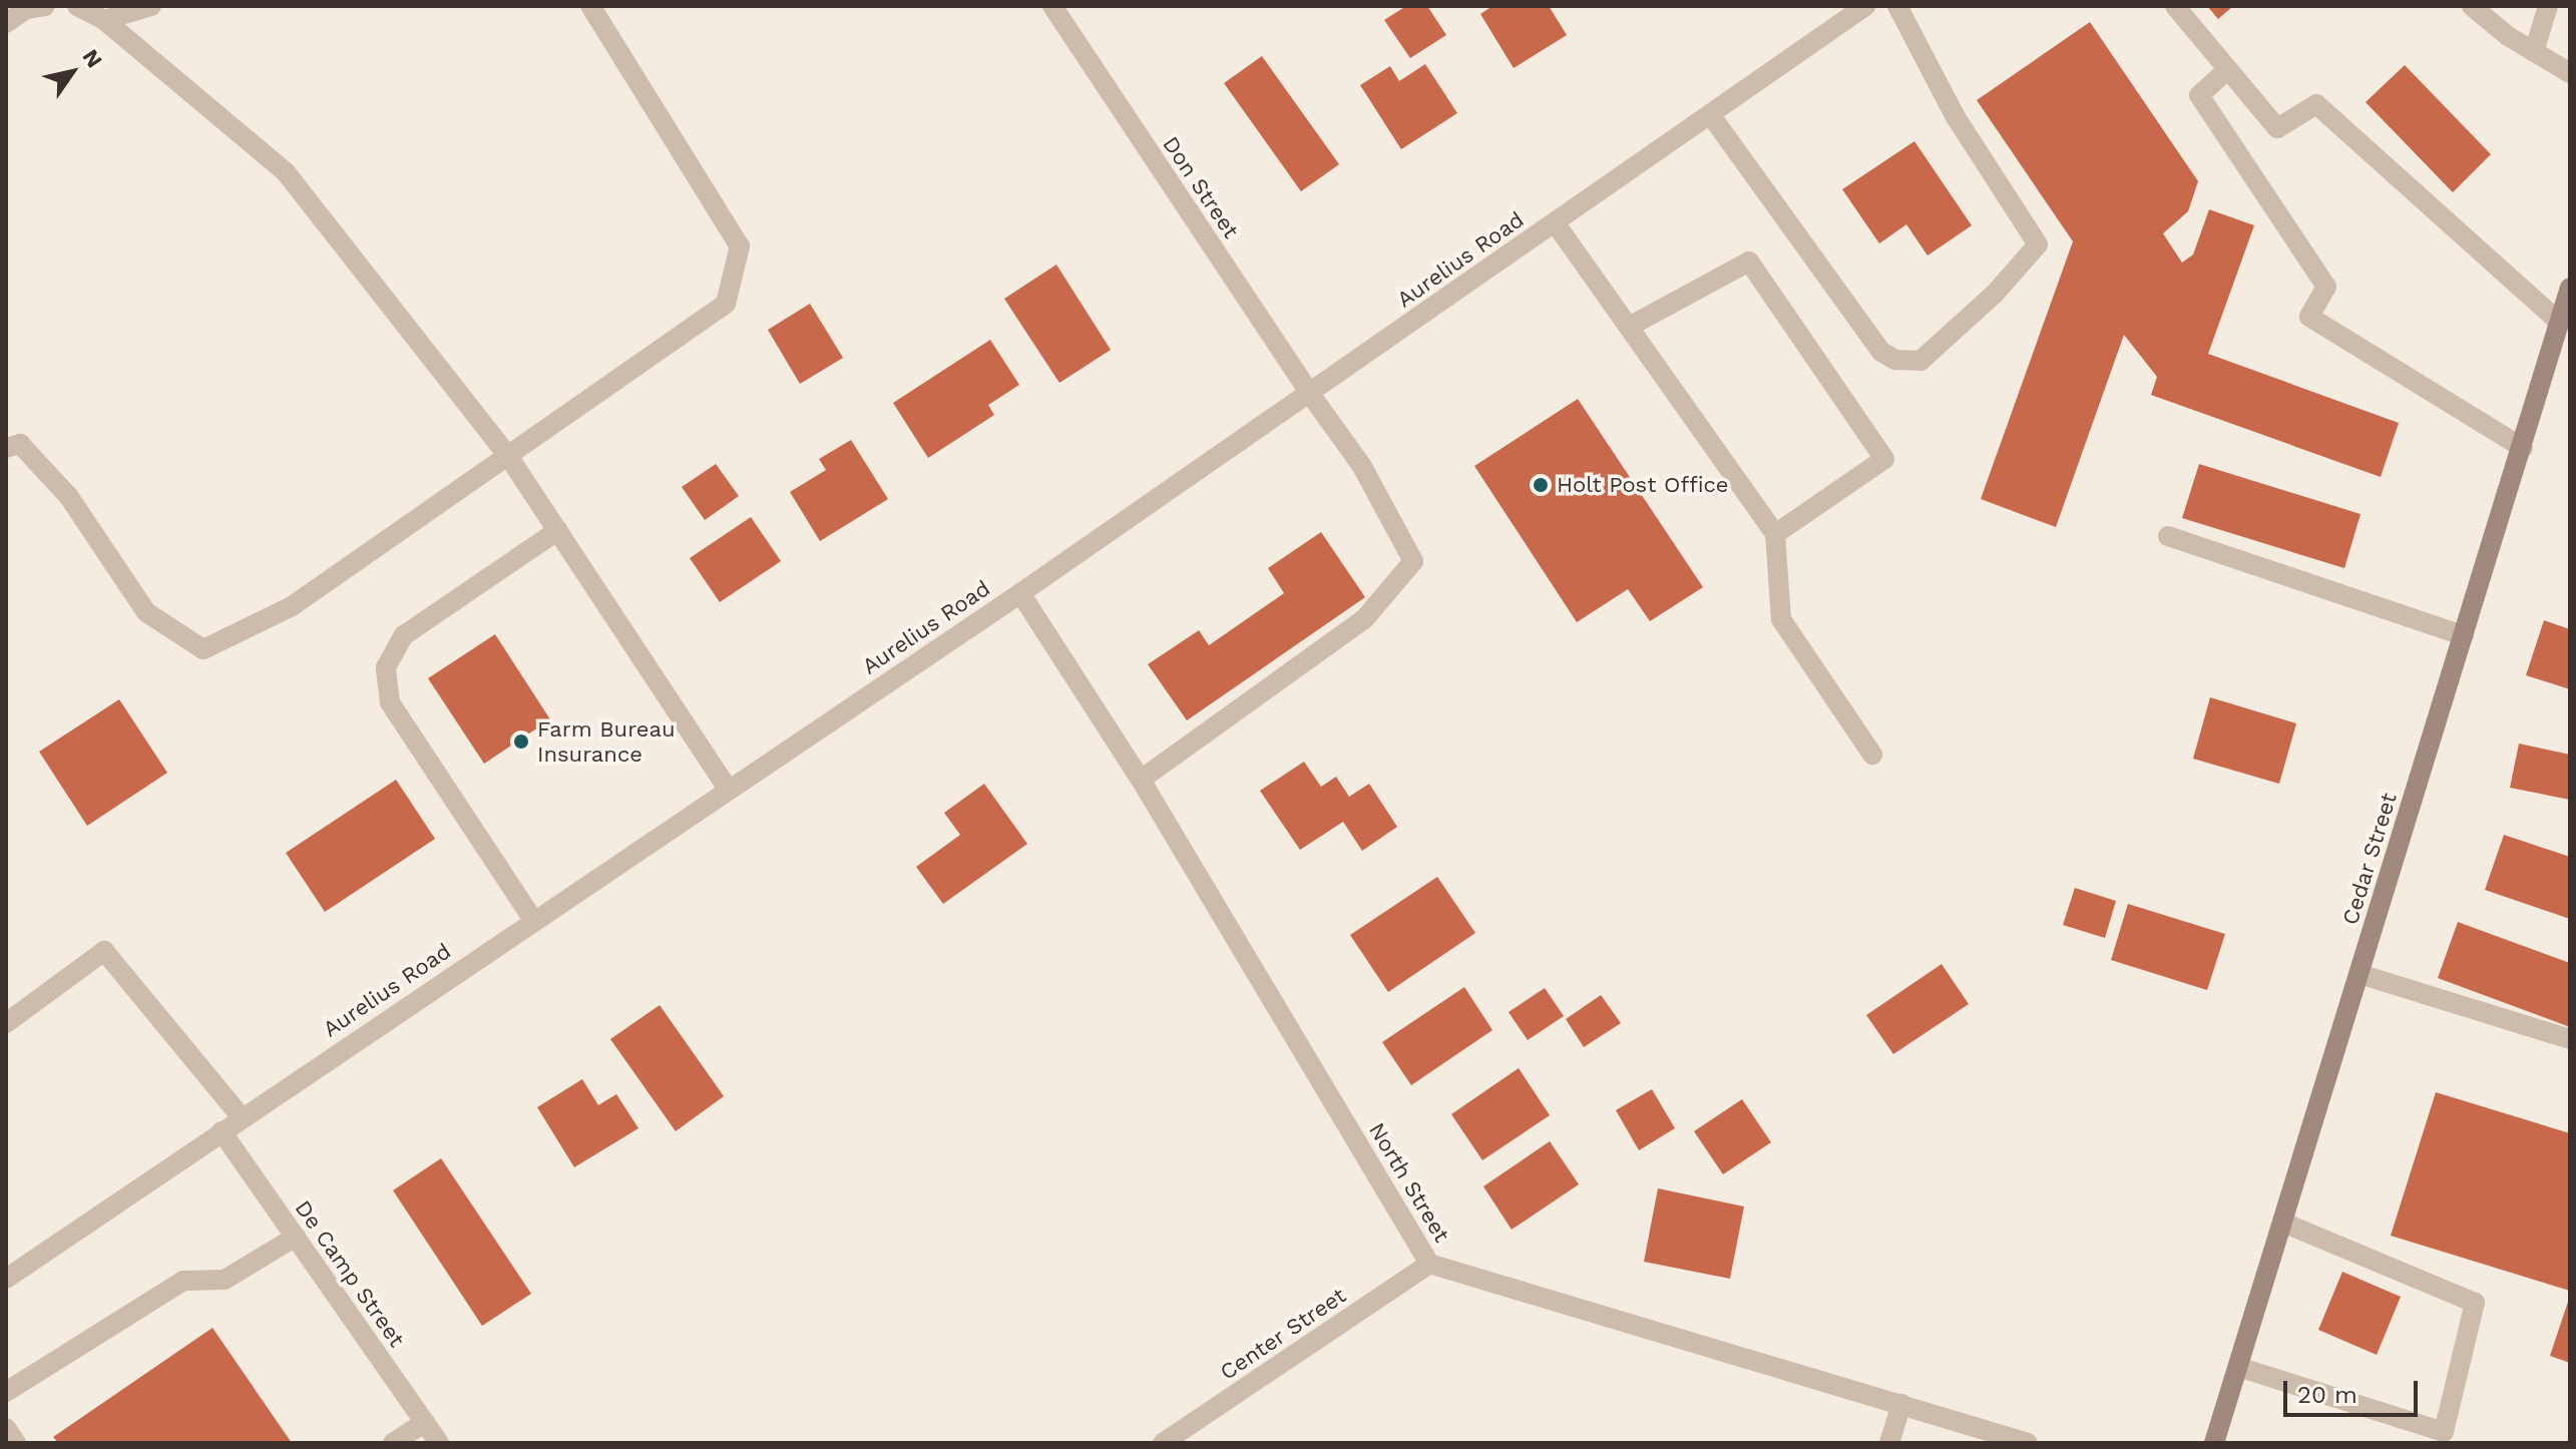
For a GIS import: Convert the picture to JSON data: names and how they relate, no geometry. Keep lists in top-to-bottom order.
{
  "streets": {
    "main road": ["Cedar Street"],
    "street": [
      "Don Street",
      "Aurelius Road",
      "North Street",
      "De Camp Street",
      "Center Street"
    ]
  },
  "crossings": [
    ["Don Street", "Aurelius Road"],
    ["Don Street", "North Street"],
    ["Aurelius Road", "North Street"],
    ["Aurelius Road", "De Camp Street"],
    ["North Street", "Center Street"]
  ],
  "places": ["Holt Post Office", "Farm Bureau Insurance"],
  "scale_bar": "20 m",
  "north": "top right"
}
